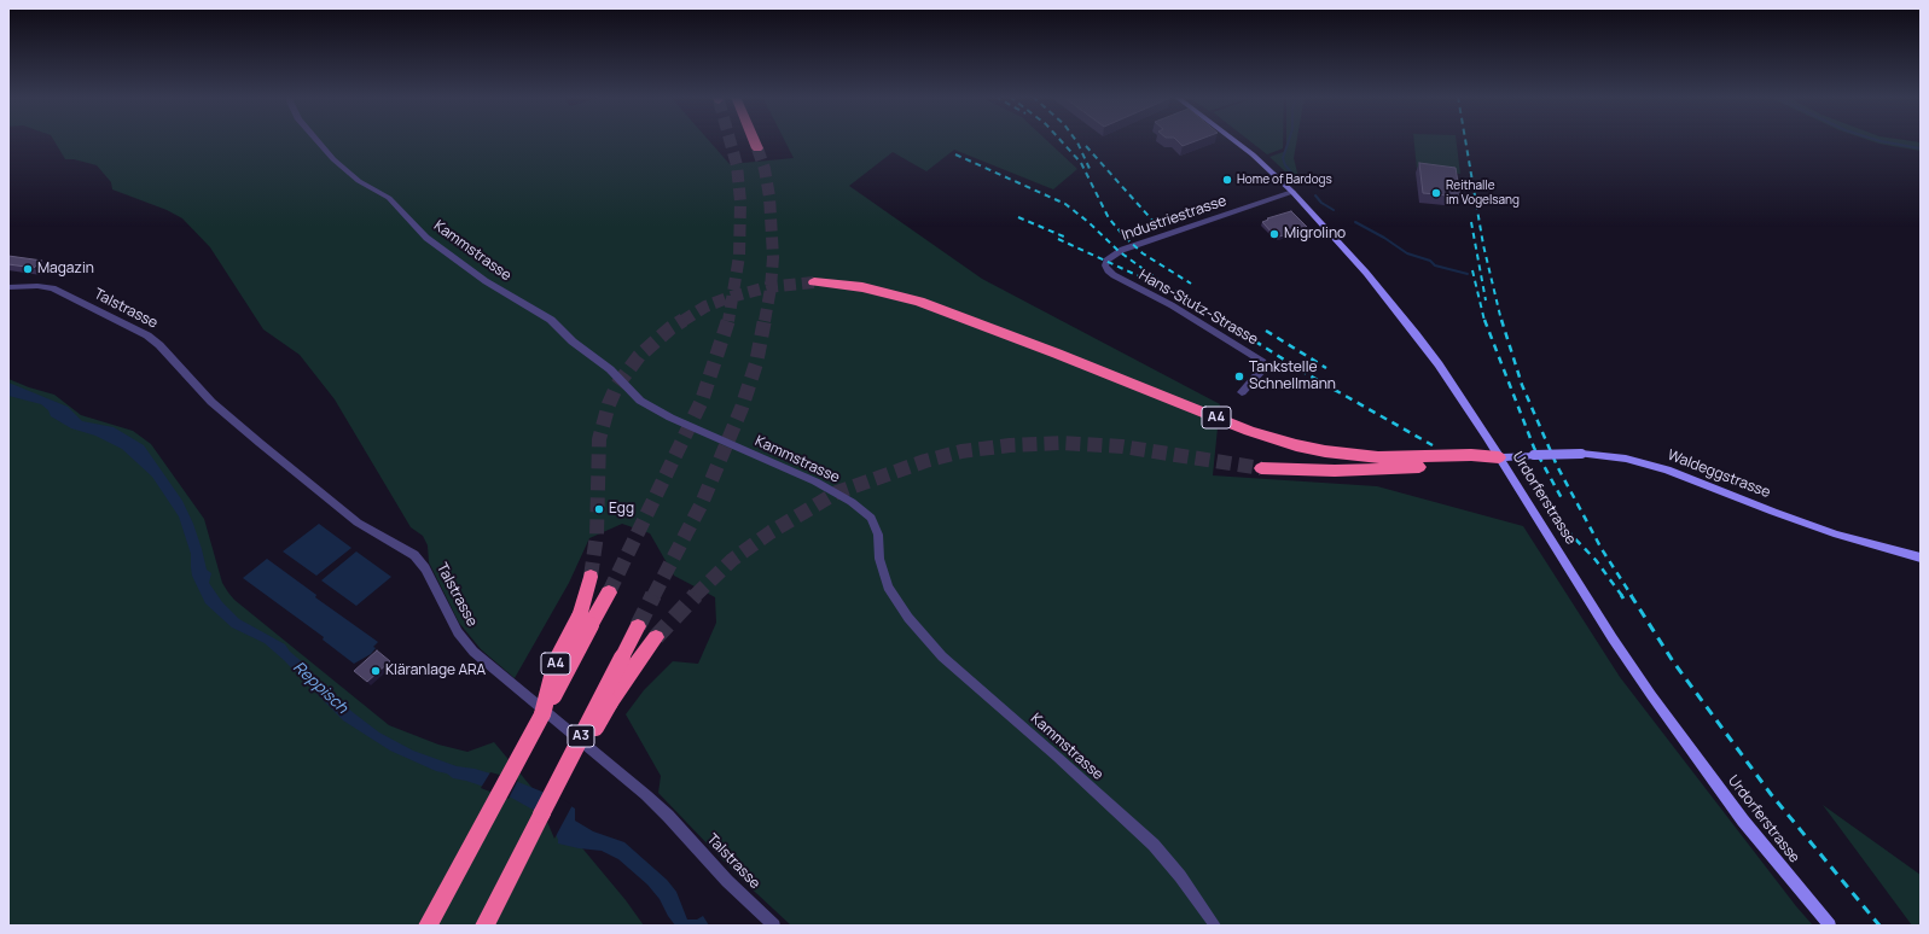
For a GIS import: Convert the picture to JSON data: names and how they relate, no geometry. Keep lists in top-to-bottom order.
{
  "streets": {
    "highway": ["A4"],
    "main road": ["Waldeggstrasse", "Urdorferstrasse"],
    "street": [
      "Industriestrasse",
      "Kammstrasse",
      "Hans-Stutz-Strasse",
      "Talstrasse"
    ]
  },
  "crossings": [
    ["Industriestrasse", "Hans-Stutz-Strasse"],
    ["Industriestrasse", "Urdorferstrasse"],
    ["A4", "Waldeggstrasse"],
    ["A4", "Urdorferstrasse"],
    ["Waldeggstrasse", "Urdorferstrasse"]
  ],
  "water": ["Reppisch"],
  "places": [
    "Home of Bardogs",
    "Reithalle im Vogelsang",
    "Migrolino",
    "Magazin",
    "Tankstelle Schnellmann",
    "Egg",
    "Kläranlage ARA"
  ]
}
